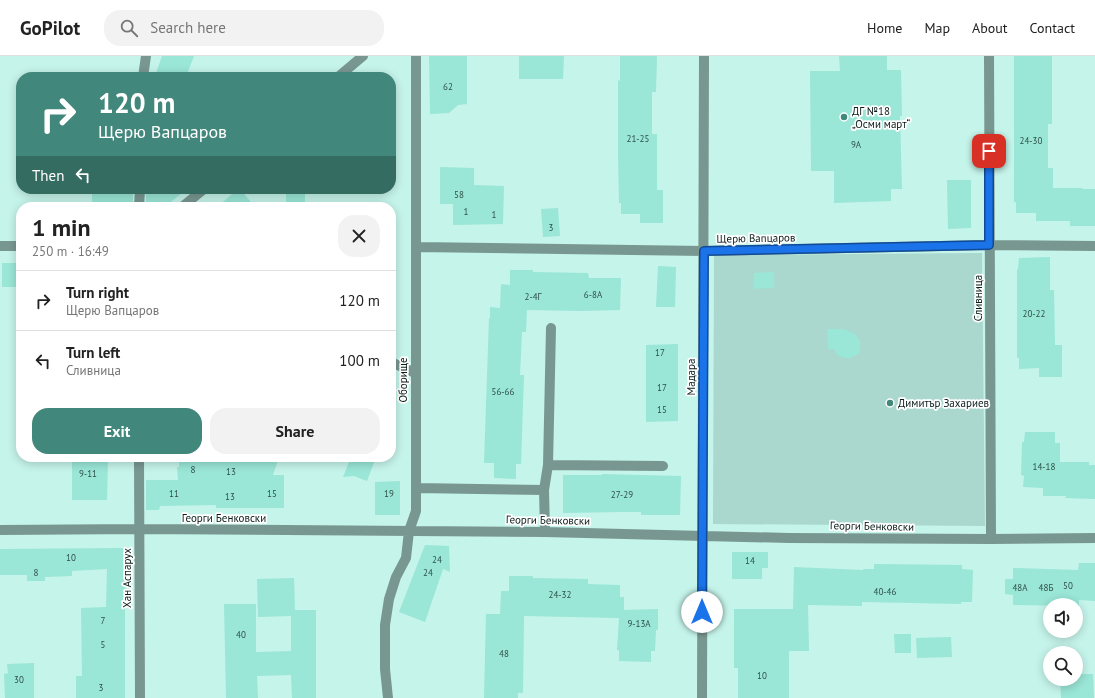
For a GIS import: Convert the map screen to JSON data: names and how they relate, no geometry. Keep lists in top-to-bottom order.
{
  "streets": {
    "street": [
      "Щерю Вапцаров",
      "Сливница",
      "Мадара",
      "Оборище",
      "Георги Бенковски",
      "Хан Аспарух"
    ]
  },
  "crossings": [
    ["Щерю Вапцаров", "Сливница"],
    ["Щерю Вапцаров", "Мадара"],
    ["Щерю Вапцаров", "Оборище"],
    ["Сливница", "Георги Бенковски"],
    ["Мадара", "Георги Бенковски"],
    ["Оборище", "Георги Бенковски"],
    ["Георги Бенковски", "Хан Аспарух"]
  ],
  "places": ["ДГ №18 „Осми март“", "Димитър Захариев"],
  "house_numbers": [
    "62",
    "21-25",
    "24-30",
    "9А",
    "58",
    "1",
    "1",
    "3",
    "6-8А",
    "2-4Г",
    "20-22",
    "17",
    "17",
    "56-66",
    "15",
    "14-18",
    "8",
    "13",
    "9-11",
    "11",
    "15",
    "19",
    "27-29",
    "13",
    "10",
    "24",
    "14",
    "8",
    "24",
    "50",
    "48А",
    "48Б",
    "40-46",
    "24-32",
    "7",
    "9-13А",
    "40",
    "5",
    "48",
    "10",
    "30",
    "3"
  ],
  "page": {
    "header": "GoPilot",
    "search": "Search here",
    "nav": [
      "Home",
      "Map",
      "About",
      "Contact"
    ],
    "turn": ["120 m", "Щерю Вапцаров"],
    "then": "Then",
    "heading": ["1 min", "250 m · 16:49"],
    "list": [
      {
        "name": "Turn right",
        "note": "Щерю Вапцаров",
        "value": "120 m"
      },
      {
        "name": "Turn left",
        "note": "Сливница",
        "value": "100 m"
      }
    ],
    "buttons": ["Exit", "Share"]
  }
}
